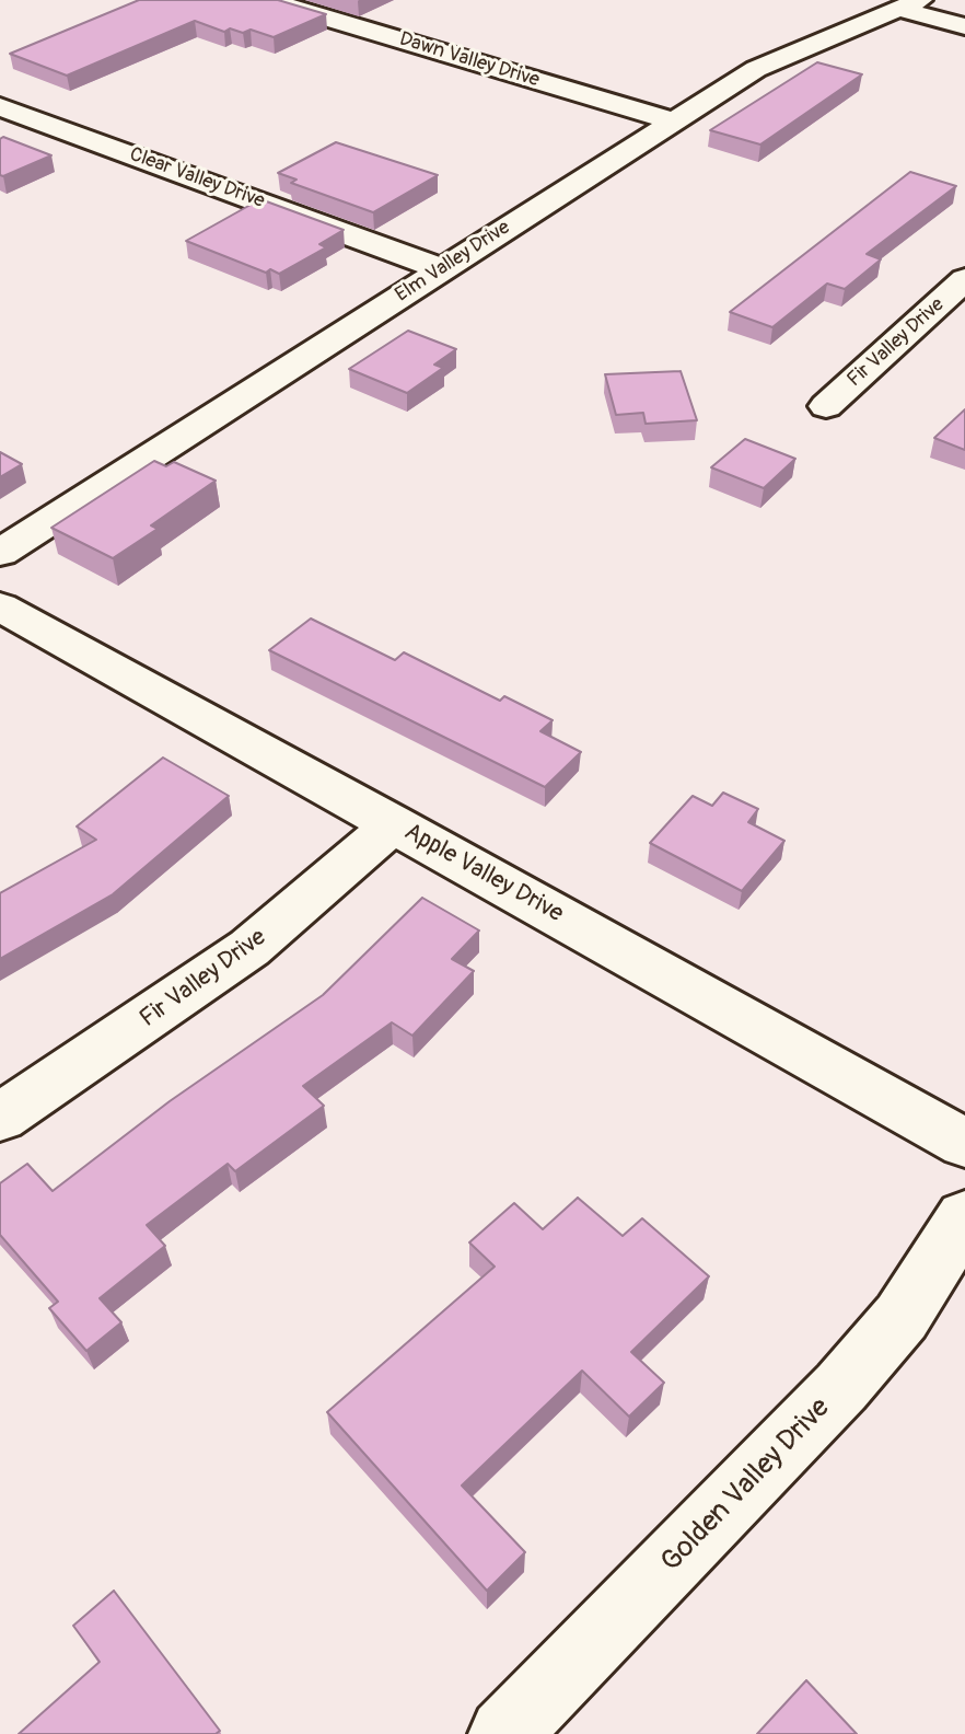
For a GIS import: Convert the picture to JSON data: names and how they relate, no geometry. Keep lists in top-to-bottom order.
{
  "streets": {
    "street": [
      "Dawn Valley Drive",
      "Clear Valley Drive",
      "Elm Valley Drive",
      "Fir Valley Drive",
      "Apple Valley Drive",
      "Golden Valley Drive"
    ]
  },
  "crossings": [
    ["Dawn Valley Drive", "Elm Valley Drive"],
    ["Clear Valley Drive", "Elm Valley Drive"],
    ["Fir Valley Drive", "Apple Valley Drive"]
  ]
}
